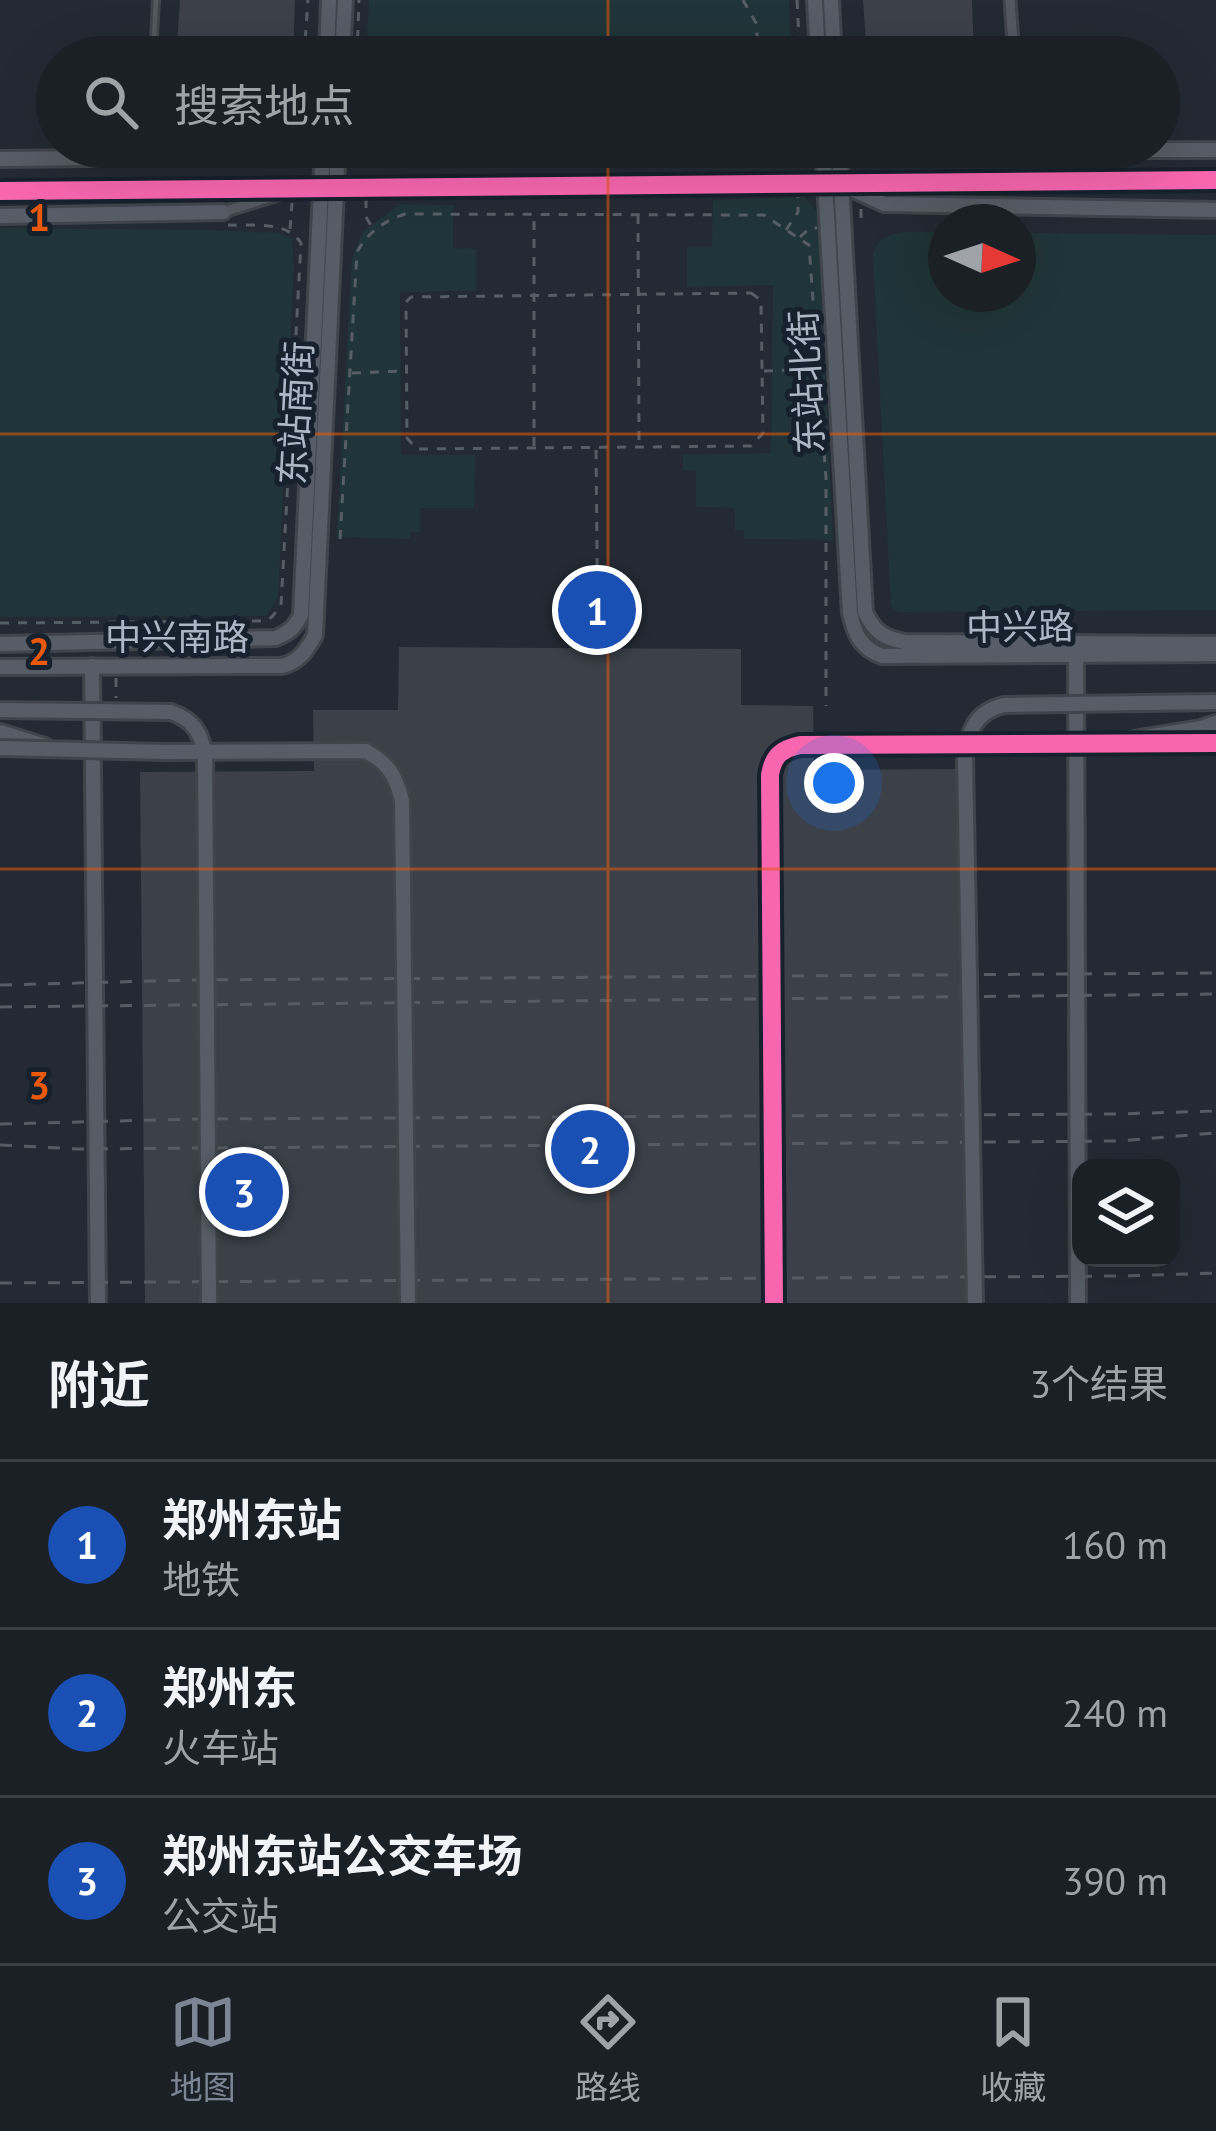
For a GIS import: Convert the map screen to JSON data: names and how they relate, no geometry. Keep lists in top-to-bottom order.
{
  "streets": {
    "street": [
      "东站北街",
      "东站南街",
      "中兴路",
      "中兴南路"
    ]
  },
  "crossings": [
    ["东站北街", "中兴路"],
    ["东站南街", "中兴南路"]
  ],
  "north": "right",
  "page": {
    "search": "搜索地点",
    "pins": ["1", "2", "3"],
    "heading": ["附近", "3个结果"],
    "list": [
      {
        "mark": "1",
        "name": "郑州东站",
        "note": "地铁",
        "value": "160 m"
      },
      {
        "mark": "2",
        "name": "郑州东",
        "note": "火车站",
        "value": "240 m"
      },
      {
        "mark": "3",
        "name": "郑州东站公交车场",
        "note": "公交站",
        "value": "390 m"
      }
    ],
    "nav": ["地图", "路线", "收藏"]
  },
  "grid": {
    "rows": ["1", "2", "3"]
  }
}
